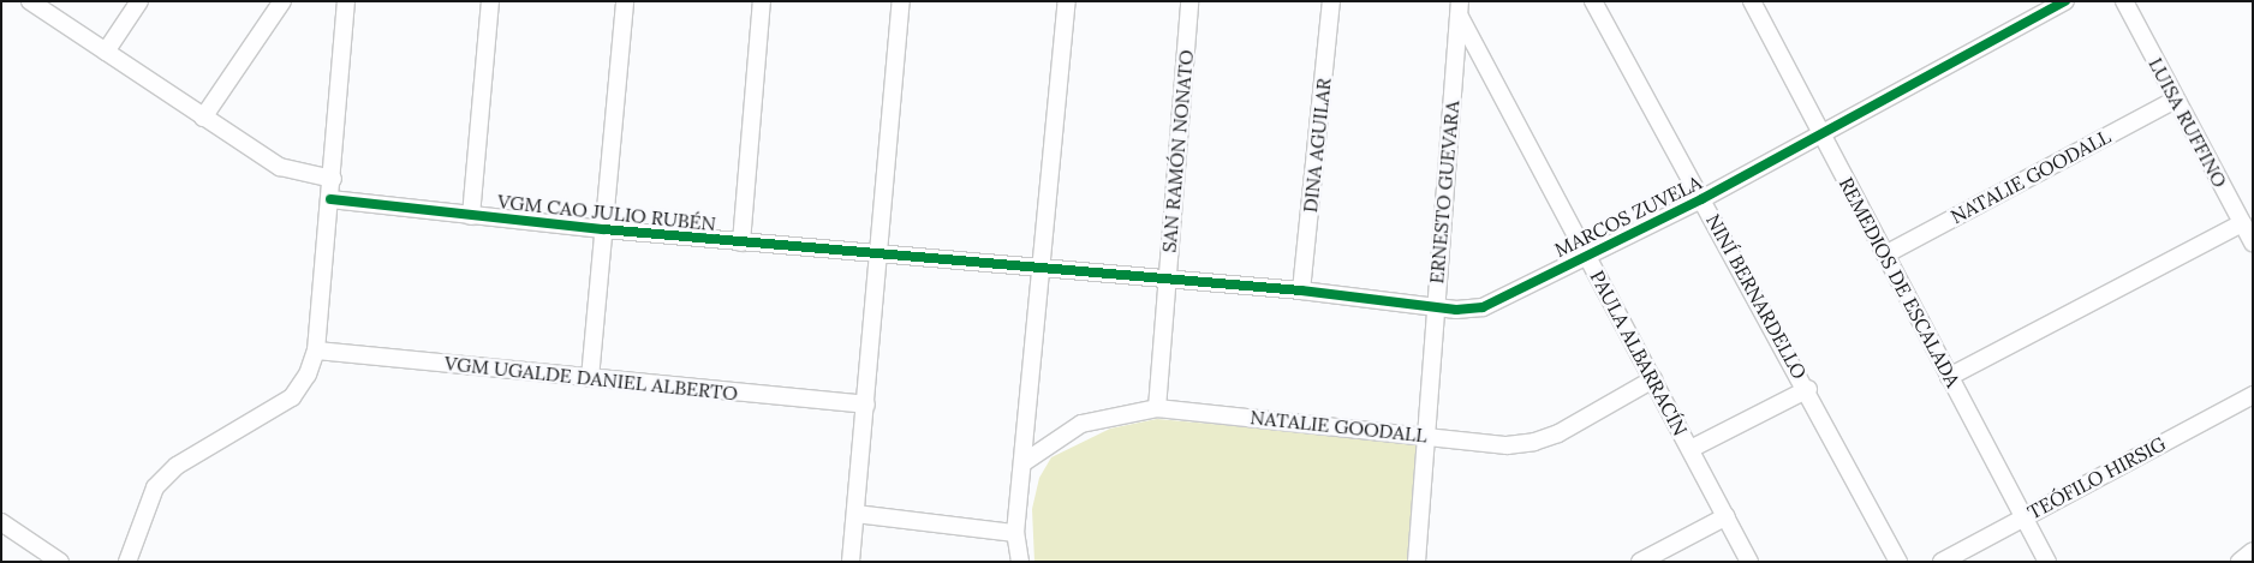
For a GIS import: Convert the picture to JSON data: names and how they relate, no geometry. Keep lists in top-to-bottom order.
{
  "streets": {
    "street": [
      "LUISA RUFFINO",
      "DINA AGUILAR",
      "SAN RAMÓN NONATO",
      "NATALIE GOODALL",
      "ERNESTO GUEVARA",
      "VGM CAO JULIO RUBÉN",
      "MARCOS ZUVELA",
      "REMEDIOS DE ESCALADA",
      "NINÍ BERNARDELLO",
      "PAULA ALBARRACÍN",
      "VGM UGALDE DANIEL ALBERTO",
      "TEÓFILO HIRSIG"
    ]
  },
  "crossings": [
    ["LUISA RUFFINO", "NATALIE GOODALL"],
    ["DINA AGUILAR", "MARCOS ZUVELA"],
    ["SAN RAMÓN NONATO", "NATALIE GOODALL"],
    ["SAN RAMÓN NONATO", "MARCOS ZUVELA"],
    ["NATALIE GOODALL", "ERNESTO GUEVARA"],
    ["NATALIE GOODALL", "REMEDIOS DE ESCALADA"],
    ["NATALIE GOODALL", "PAULA ALBARRACÍN"],
    ["ERNESTO GUEVARA", "MARCOS ZUVELA"],
    ["ERNESTO GUEVARA", "PAULA ALBARRACÍN"],
    ["VGM CAO JULIO RUBÉN", "MARCOS ZUVELA"],
    ["MARCOS ZUVELA", "REMEDIOS DE ESCALADA"],
    ["MARCOS ZUVELA", "NINÍ BERNARDELLO"],
    ["MARCOS ZUVELA", "PAULA ALBARRACÍN"],
    ["REMEDIOS DE ESCALADA", "TEÓFILO HIRSIG"]
  ]
}
